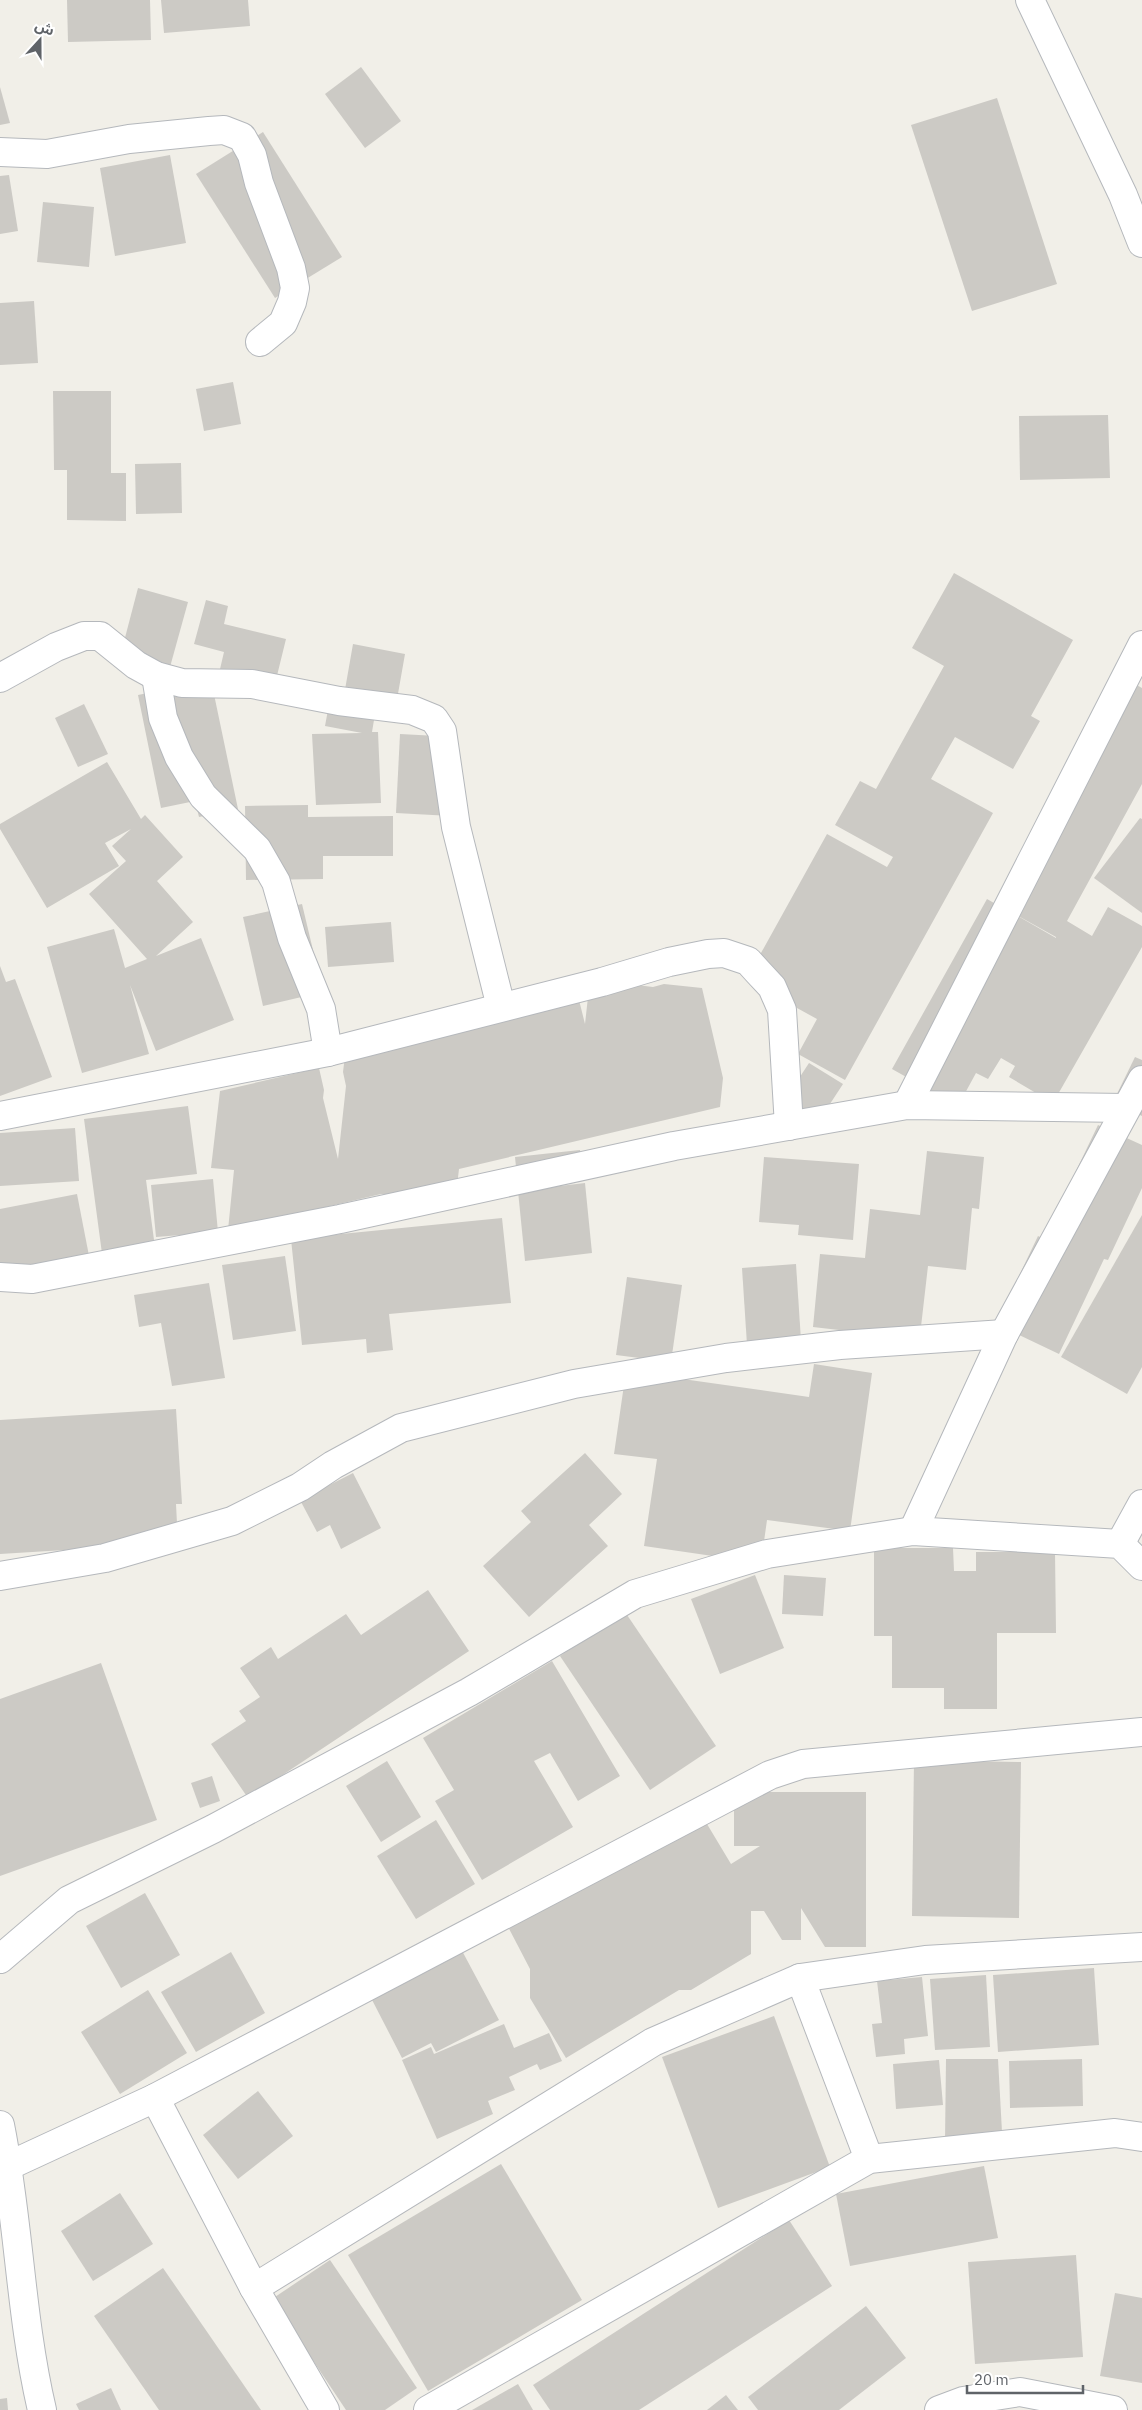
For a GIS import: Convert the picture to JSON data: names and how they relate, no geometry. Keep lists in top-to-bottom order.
{
  "scale_bar": "20 m",
  "north": "top"
}
